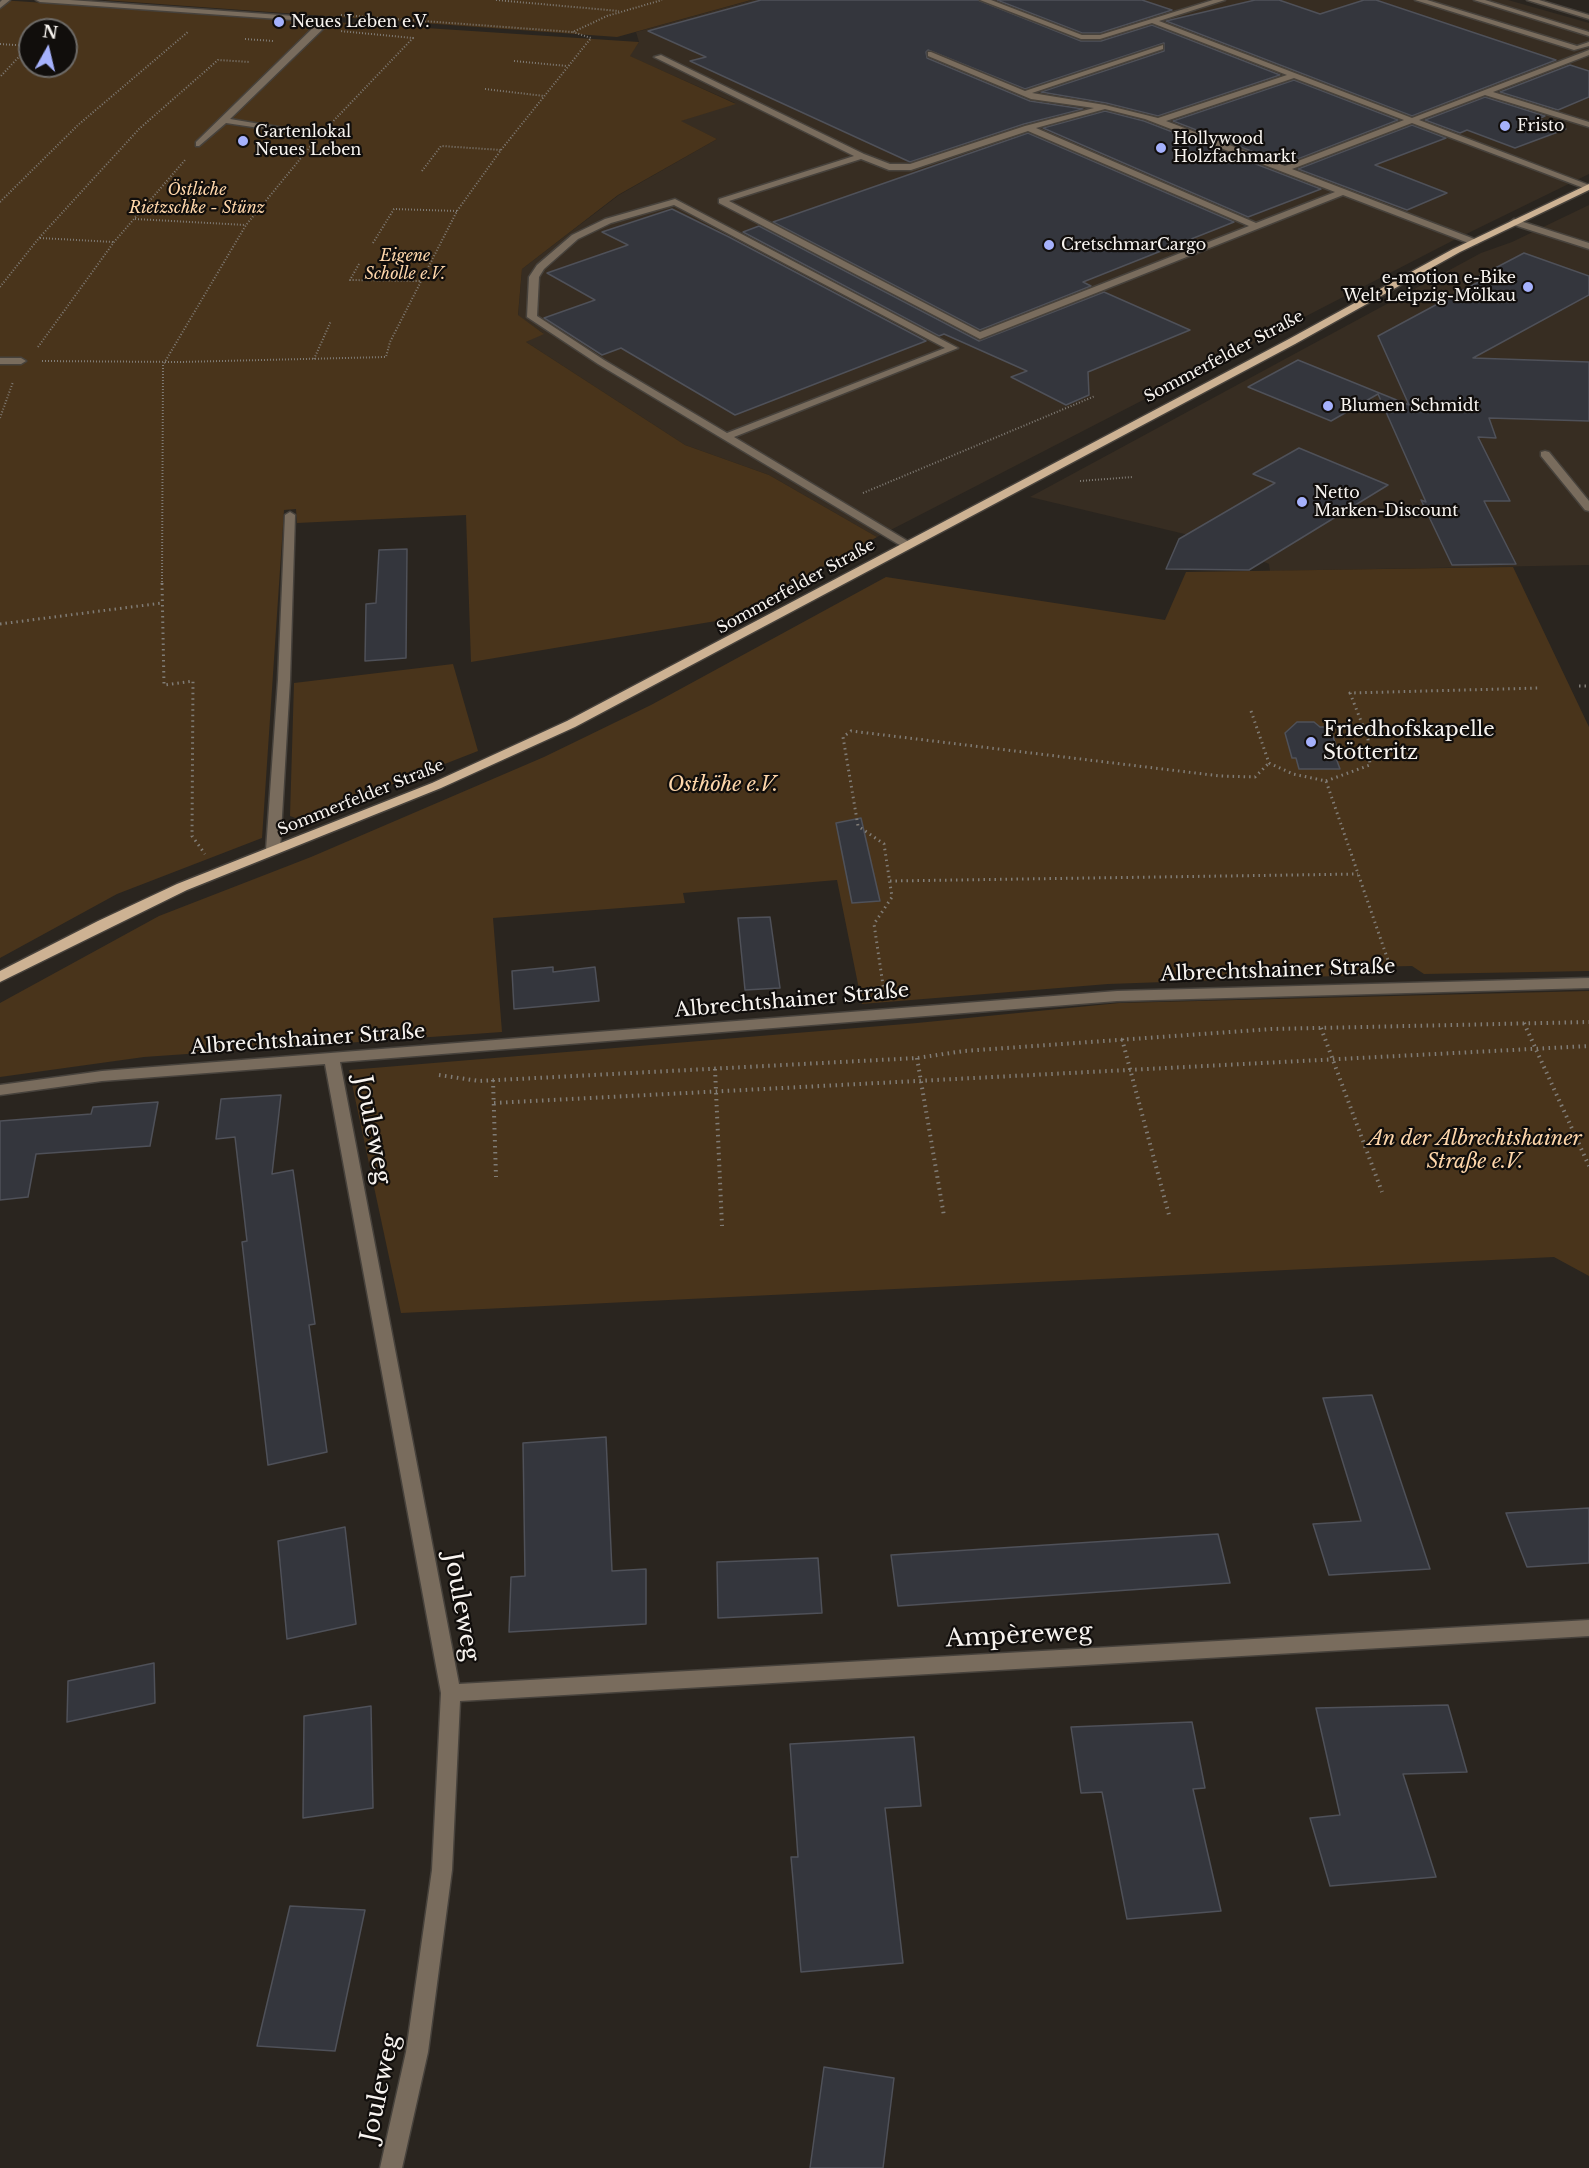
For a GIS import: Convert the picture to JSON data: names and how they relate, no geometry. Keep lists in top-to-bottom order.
{
  "streets": {
    "main road": ["Sommerfelder Straße"],
    "street": ["Albrechtshainer Straße", "Jouleweg", "Ampèreweg"]
  },
  "crossings": [
    ["Albrechtshainer Straße", "Jouleweg"],
    ["Jouleweg", "Ampèreweg"]
  ],
  "parks": [
    "Östliche Rietzschke - Stünz",
    "Eigene Scholle e.V.",
    "Osthöhe e.V.",
    "An der Albrechtshainer Straße e.V."
  ],
  "places": [
    "Neues Leben e.V.",
    "Fristo",
    "Gartenlokal Neues Leben",
    "Hollywood Holzfachmarkt",
    "CretschmarCargo",
    "e-motion e-Bike Welt Leipzig-Mölkau",
    "Blumen Schmidt",
    "Netto Marken-Discount",
    "Friedhofskapelle Stötteritz"
  ],
  "north": "top"
}
